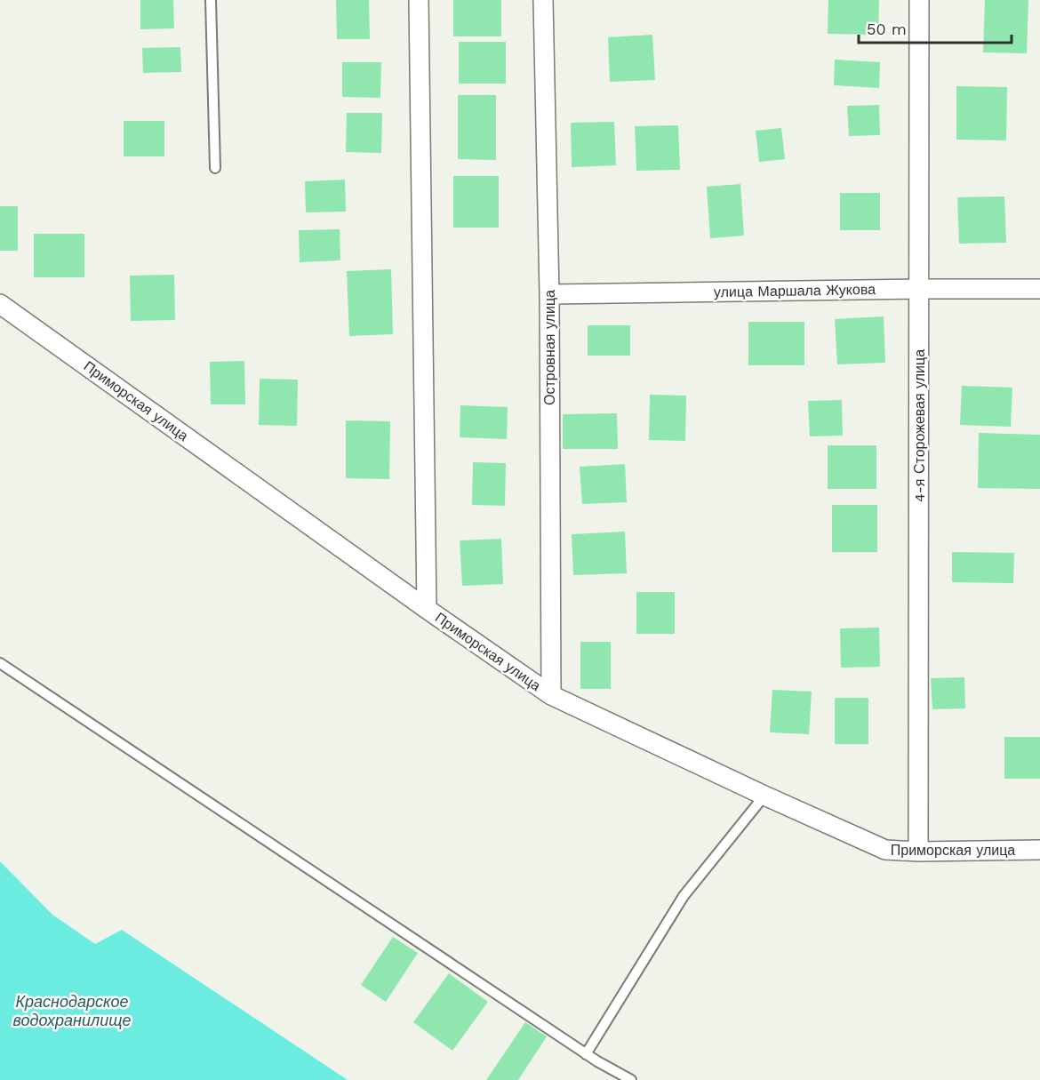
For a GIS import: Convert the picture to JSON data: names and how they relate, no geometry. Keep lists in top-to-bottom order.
{
  "streets": {
    "street": [
      "улица Маршала Жукова",
      "Островная улица",
      "Приморская улица",
      "4-я Сторожевая улица"
    ]
  },
  "crossings": [
    ["улица Маршала Жукова", "Островная улица"],
    ["улица Маршала Жукова", "4-я Сторожевая улица"],
    ["Островная улица", "Приморская улица"],
    ["Приморская улица", "4-я Сторожевая улица"]
  ],
  "water": ["Краснодарское водохранилище"],
  "scale_bar": "50 m"
}
